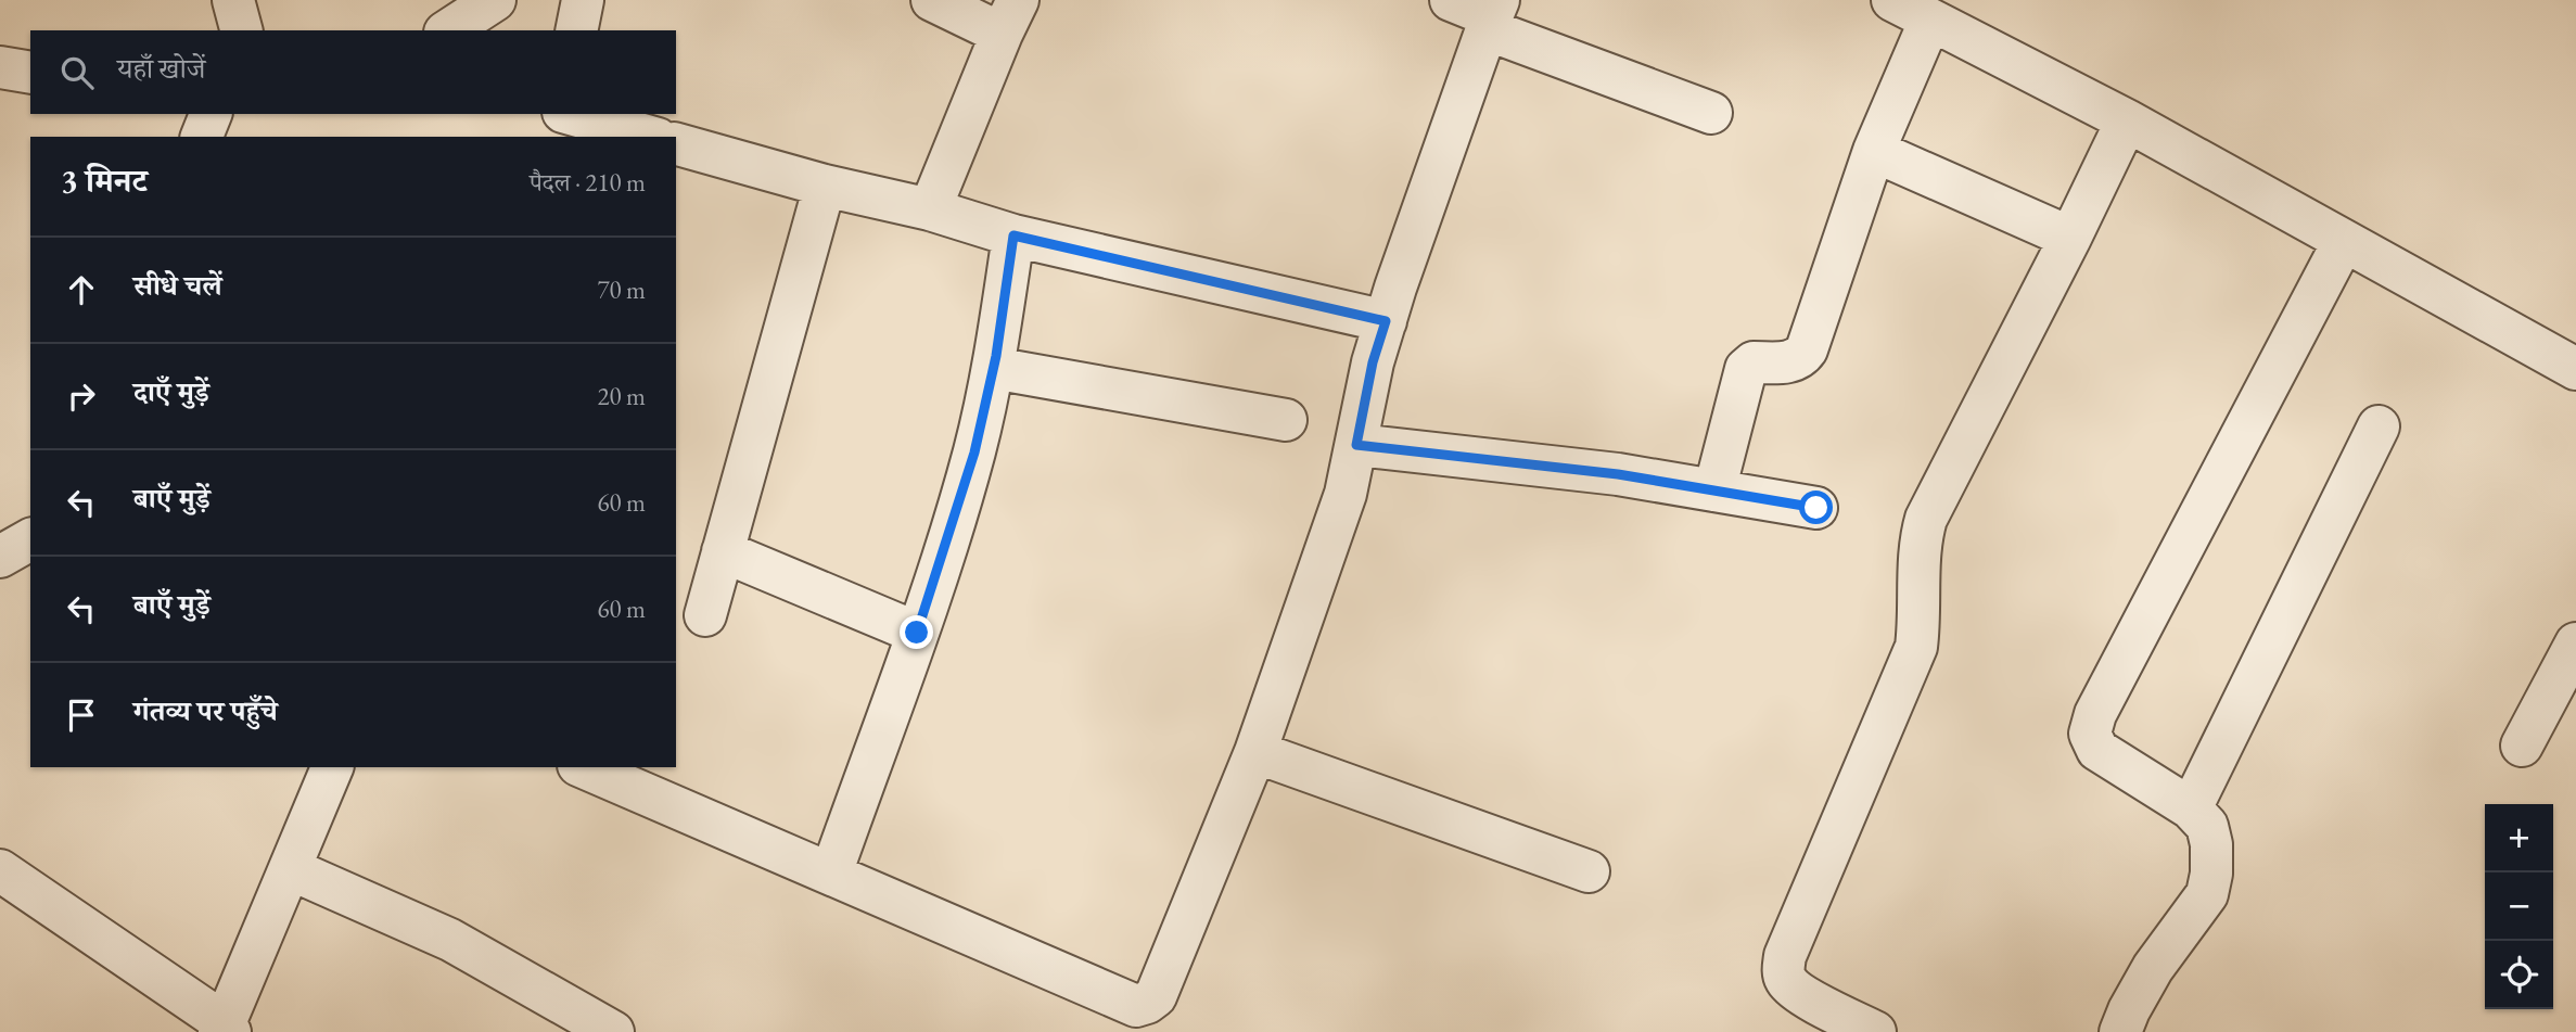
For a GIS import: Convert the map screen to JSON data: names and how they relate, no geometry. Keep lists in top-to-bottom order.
{
  "page": {
    "search": "यहाँ खोजें",
    "heading": ["3 मिनट", "पैदल · 210 m"],
    "list": [
      ["सीधे चलें", "70 m"],
      ["दाएँ मुड़ें", "20 m"],
      ["बाएँ मुड़ें", "60 m"],
      ["बाएँ मुड़ें", "60 m"],
      "गंतव्य पर पहुँचे"
    ],
    "map_buttons": ["+", "−"]
  }
}
